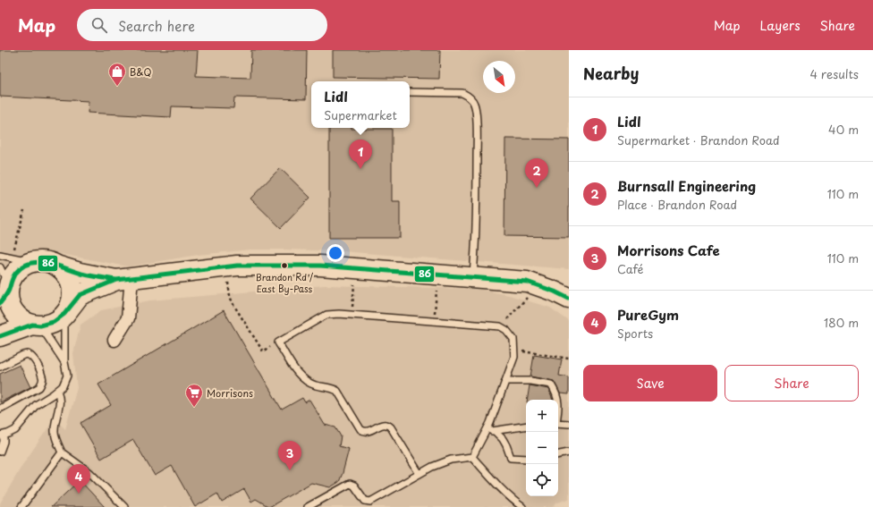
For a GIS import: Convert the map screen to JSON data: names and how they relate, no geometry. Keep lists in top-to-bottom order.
{
  "places": {
    "shop": ["B&Q"],
    "other": ["Brandon Rd / East By-Pass"],
    "supermarket": ["Morrisons"]
  },
  "lines": ["transit line 86"],
  "north": "bottom right",
  "page": {
    "header": "Map",
    "search": "Search here",
    "nav": ["Map", "Layers", "Share"],
    "heading": ["Nearby", "4 results"],
    "popup": ["Lidl", "Supermarket"],
    "list": [
      {
        "mark": "1",
        "name": "Lidl",
        "note": "Supermarket · Brandon Road",
        "value": "40 m"
      },
      {
        "mark": "2",
        "name": "Burnsall Engineering",
        "note": "Place · Brandon Road",
        "value": "110 m"
      },
      {
        "mark": "3",
        "name": "Morrisons Cafe",
        "note": "Café",
        "value": "110 m"
      },
      {
        "mark": "4",
        "name": "PureGym",
        "note": "Sports",
        "value": "180 m"
      }
    ],
    "pins": [
      "1",
      "2",
      "3",
      "4"
    ],
    "buttons": ["Save", "Share"],
    "map_buttons": ["+", "−"]
  }
}
